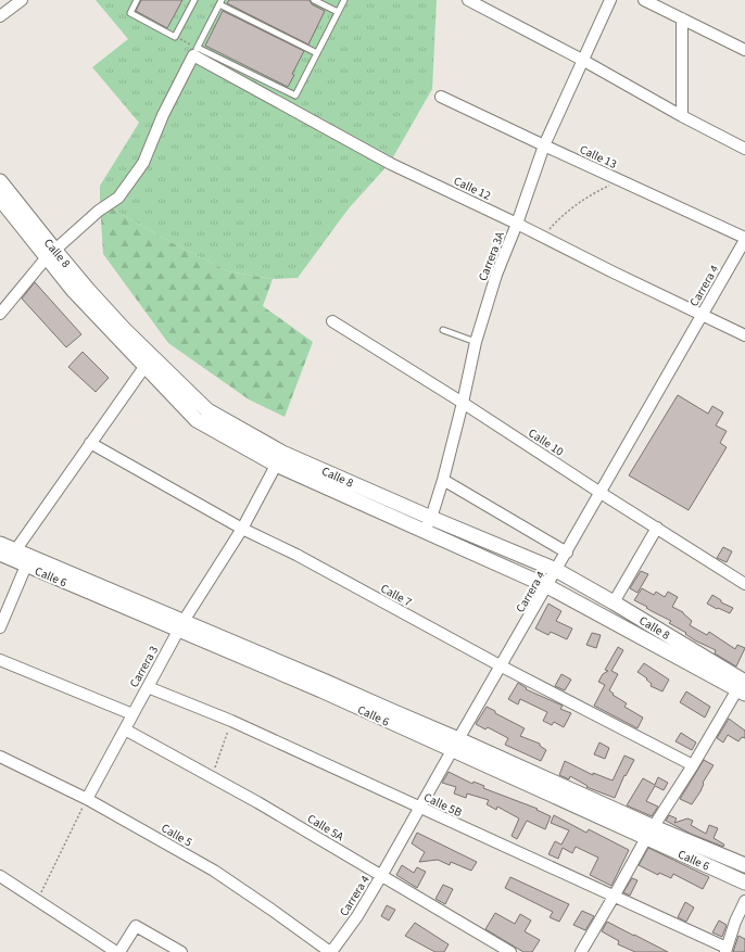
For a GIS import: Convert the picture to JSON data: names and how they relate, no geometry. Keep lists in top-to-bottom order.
{
  "streets": {
    "street": [
      "Calle 13",
      "Calle 12",
      "Calle 8",
      "Carrera 3A",
      "Carrera 4",
      "Calle 10",
      "Calle 6",
      "Calle 7",
      "Carrera 3",
      "Calle 5B",
      "Calle 5A",
      "Calle 5"
    ]
  },
  "crossings": [
    ["Calle 13", "Carrera 3A"],
    ["Calle 13", "Carrera 4"],
    ["Calle 12", "Carrera 3A"],
    ["Calle 12", "Carrera 4"],
    ["Calle 8", "Carrera 3A"],
    ["Calle 8", "Carrera 4"],
    ["Calle 8", "Carrera 3"],
    ["Carrera 3A", "Calle 10"],
    ["Carrera 4", "Calle 10"],
    ["Carrera 4", "Calle 6"],
    ["Carrera 4", "Calle 7"],
    ["Carrera 4", "Calle 5B"],
    ["Carrera 4", "Calle 5A"],
    ["Carrera 4", "Calle 5"],
    ["Calle 6", "Carrera 3"],
    ["Calle 7", "Carrera 3"],
    ["Carrera 3", "Calle 5B"],
    ["Carrera 3", "Calle 5A"],
    ["Carrera 3", "Calle 5"]
  ]
}
